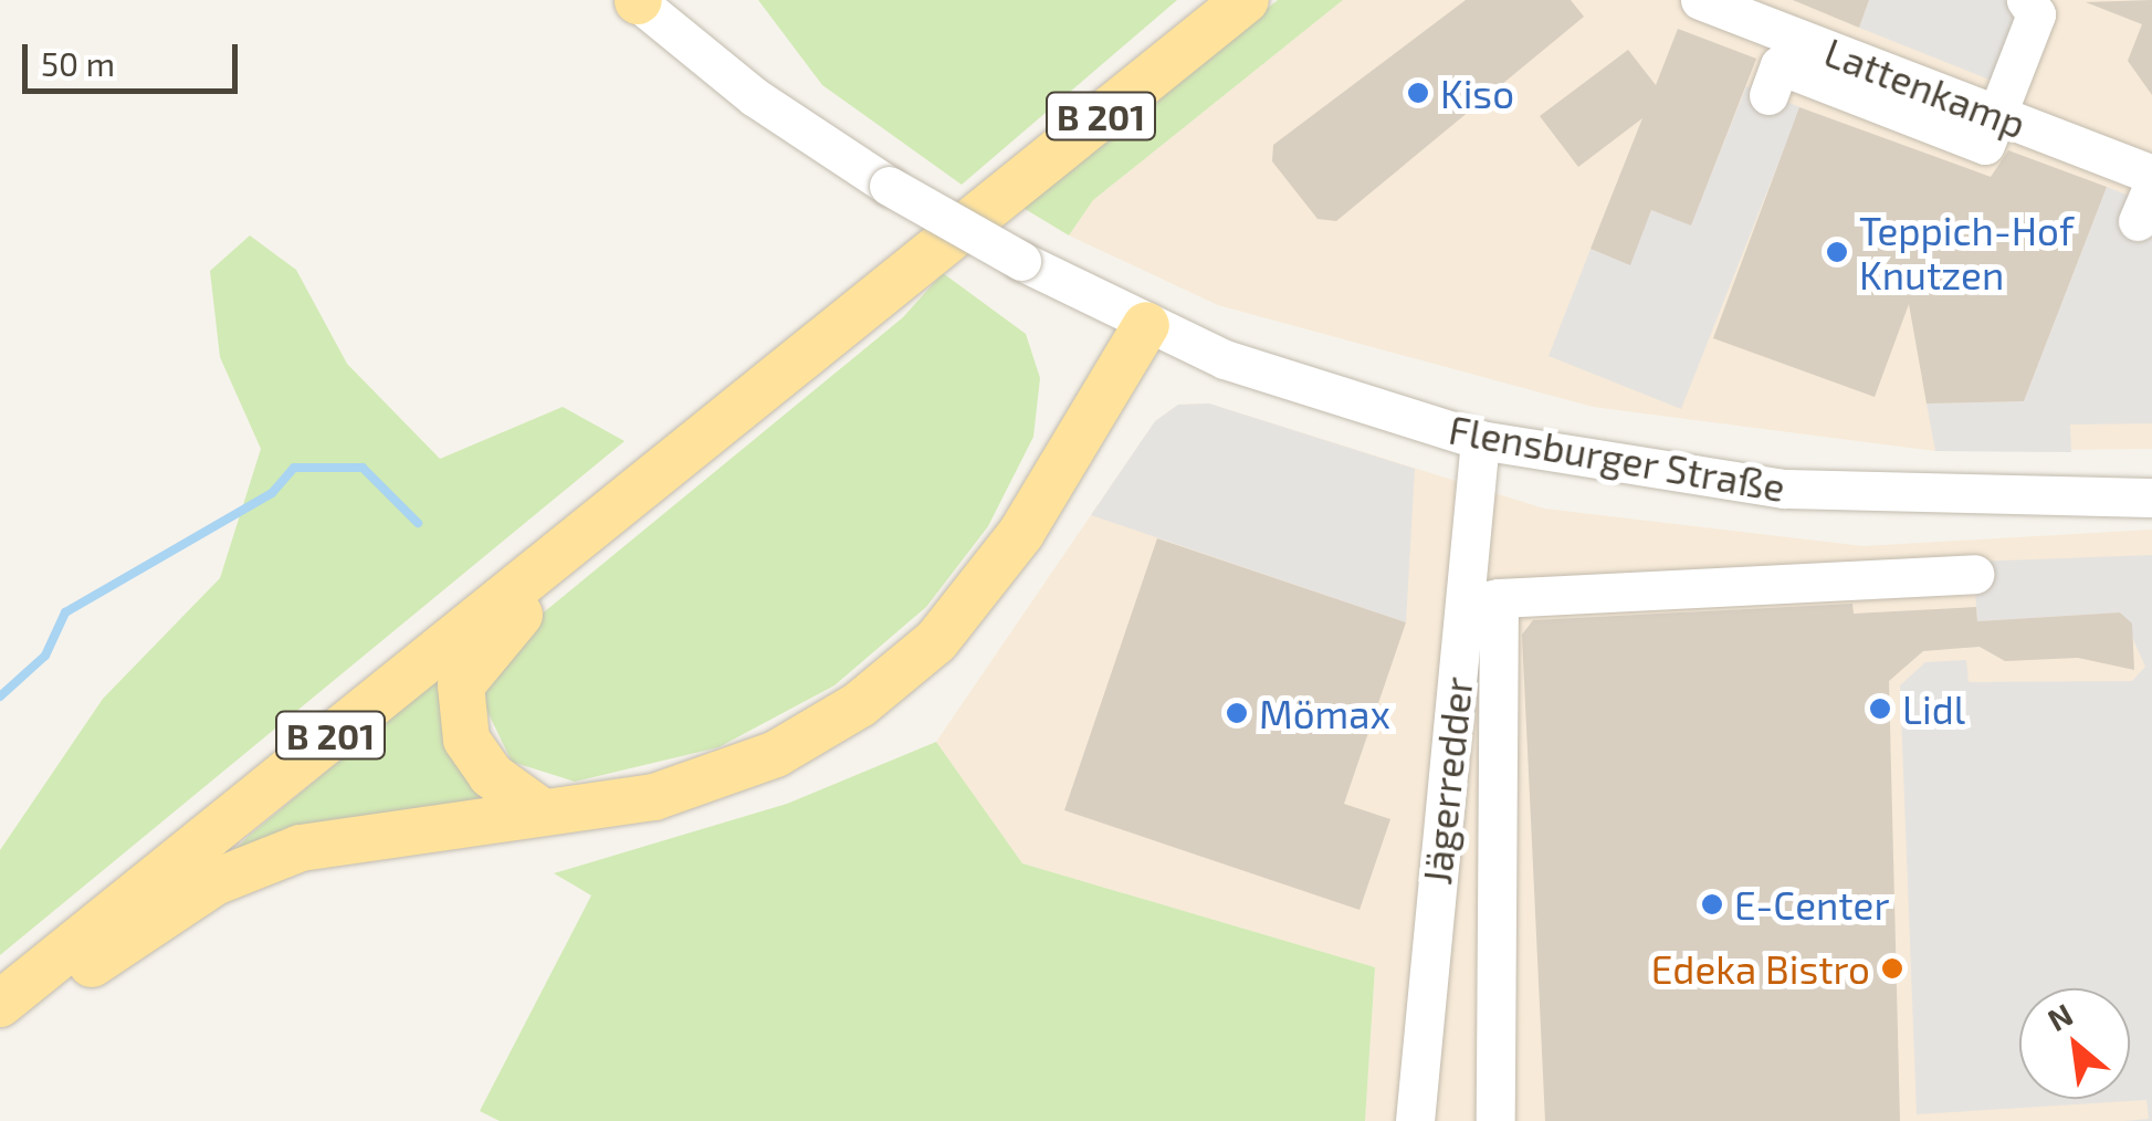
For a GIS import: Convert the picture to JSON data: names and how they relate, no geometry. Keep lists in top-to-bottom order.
{
  "streets": {
    "main road": ["B 201"],
    "street": ["Lattenkamp", "Flensburger Straße", "Jägerredder"]
  },
  "crossings": [
    ["Flensburger Straße", "Jägerredder"]
  ],
  "places": [
    "Kiso",
    "Teppich-Hof Knutzen",
    "Lidl",
    "Mömax",
    "E-Center",
    "Edeka Bistro"
  ],
  "scale_bar": "50 m",
  "north": "top left"
}
